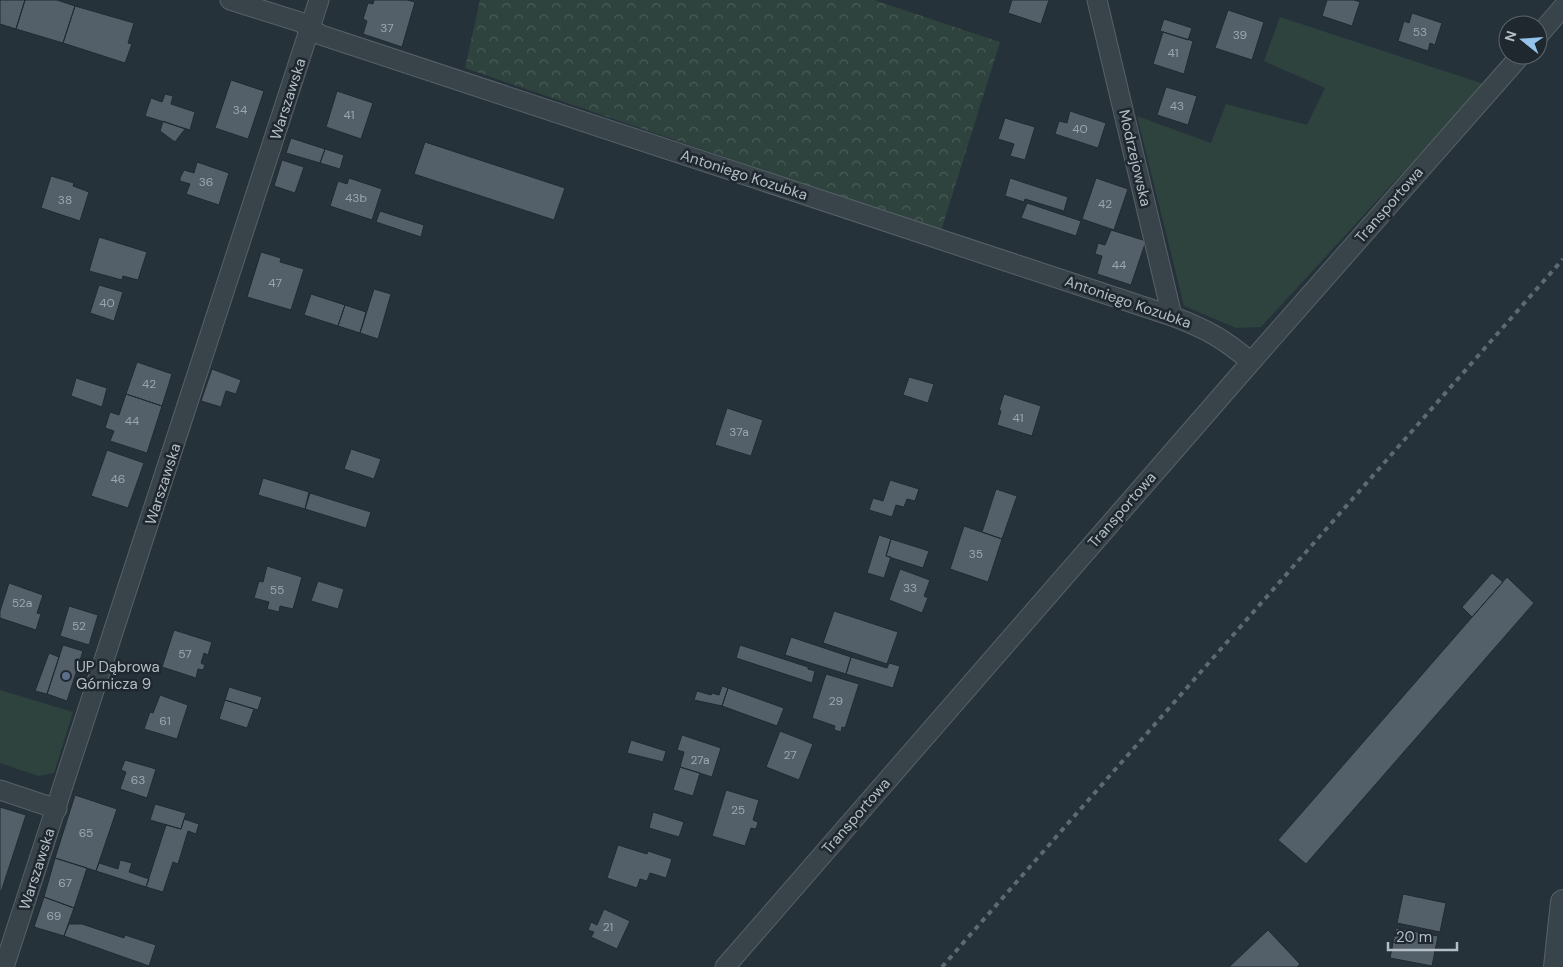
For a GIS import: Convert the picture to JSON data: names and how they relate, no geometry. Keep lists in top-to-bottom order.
{
  "streets": {
    "street": [
      "Warszawska",
      "Modrzejowska",
      "Antoniego Kozubka",
      "Transportowa"
    ]
  },
  "crossings": [
    ["Warszawska", "Antoniego Kozubka"],
    ["Modrzejowska", "Antoniego Kozubka"],
    ["Antoniego Kozubka", "Transportowa"]
  ],
  "places": ["UP Dąbrowa Górnicza 9"],
  "house_numbers": [
    "37",
    "53",
    "39",
    "41",
    "43",
    "34",
    "41",
    "40",
    "36",
    "43b",
    "38",
    "42",
    "44",
    "47",
    "40",
    "42",
    "41",
    "44",
    "37a",
    "46",
    "35",
    "33",
    "55",
    "52a",
    "52",
    "57",
    "29",
    "61",
    "27",
    "27a",
    "63",
    "25",
    "65",
    "67",
    "69",
    "21"
  ],
  "scale_bar": "20 m",
  "north": "left"
}
